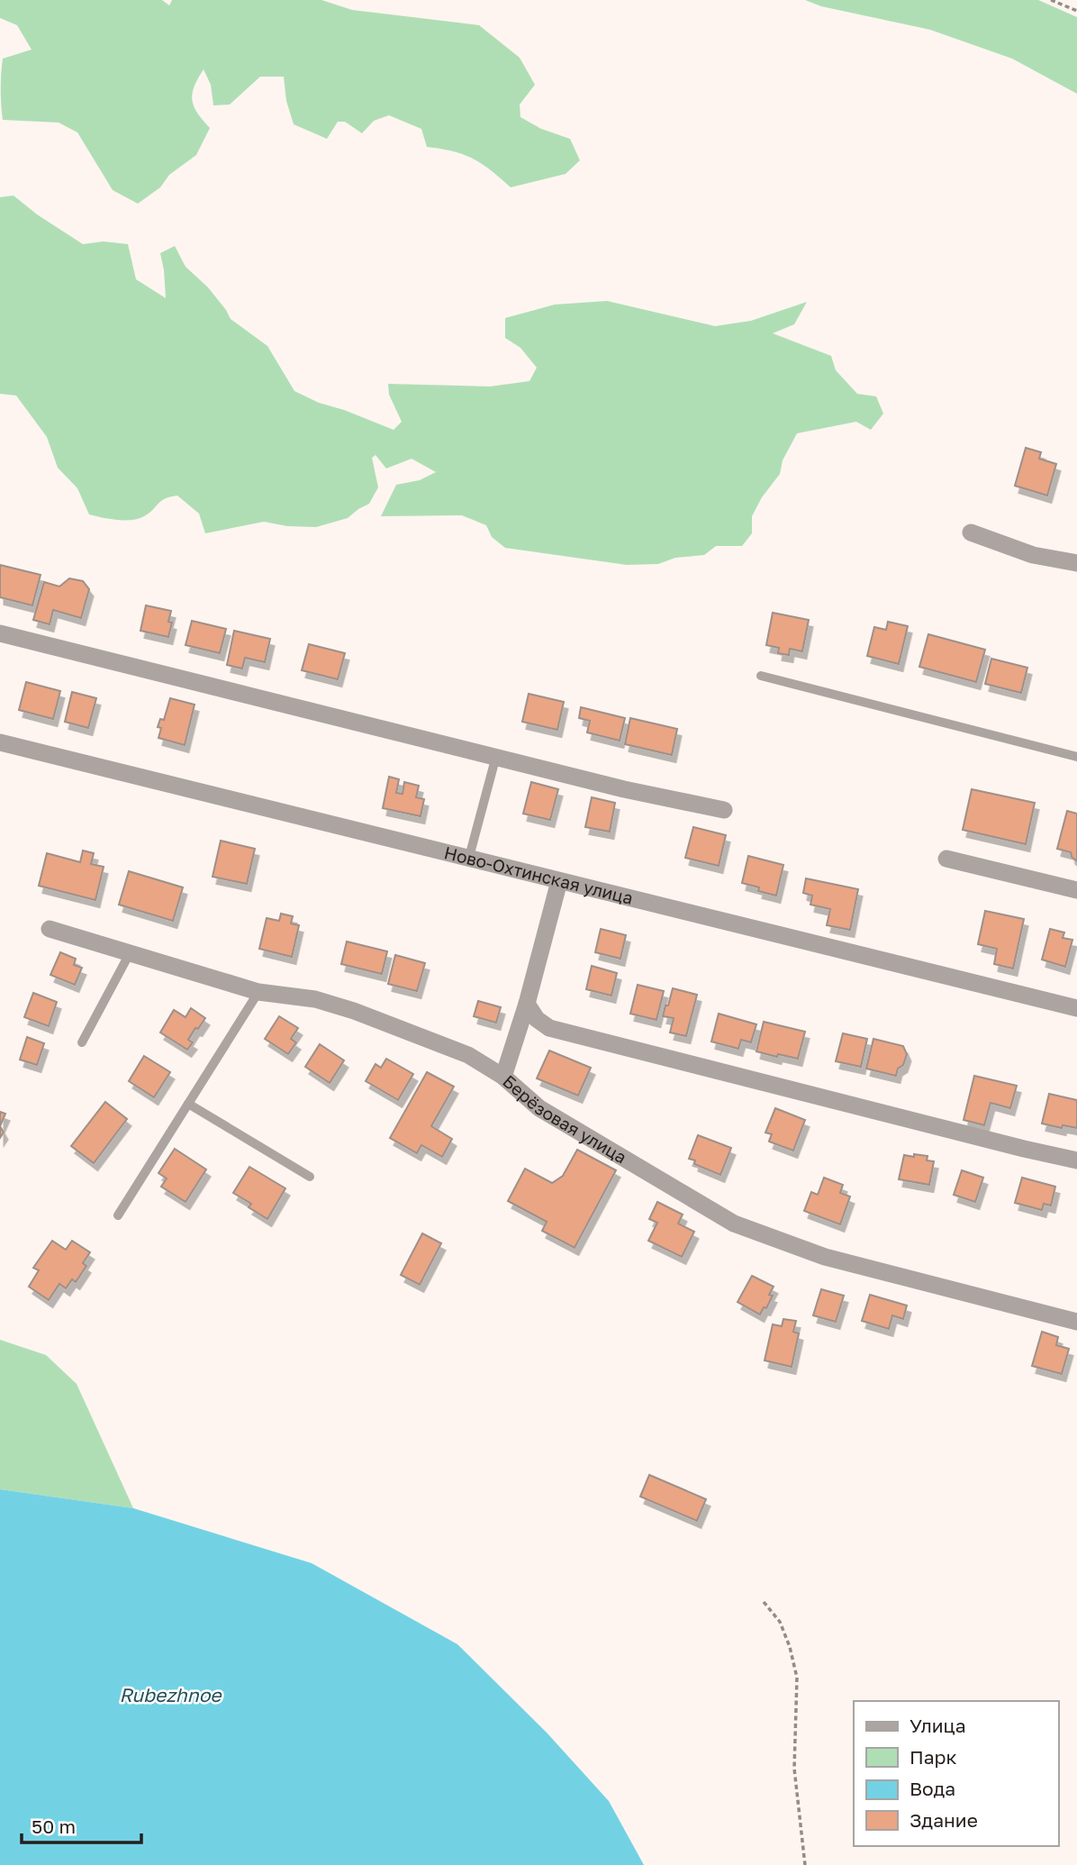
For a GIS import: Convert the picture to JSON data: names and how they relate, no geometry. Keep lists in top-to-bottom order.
{
  "streets": {
    "street": ["Ново-Охтинская улица", "Берёзовая улица"]
  },
  "water": ["Rubezhnoe"],
  "legend": [
    "Улица",
    "Парк",
    "Вода",
    "Здание"
  ],
  "scale_bar": "50 m"
}
